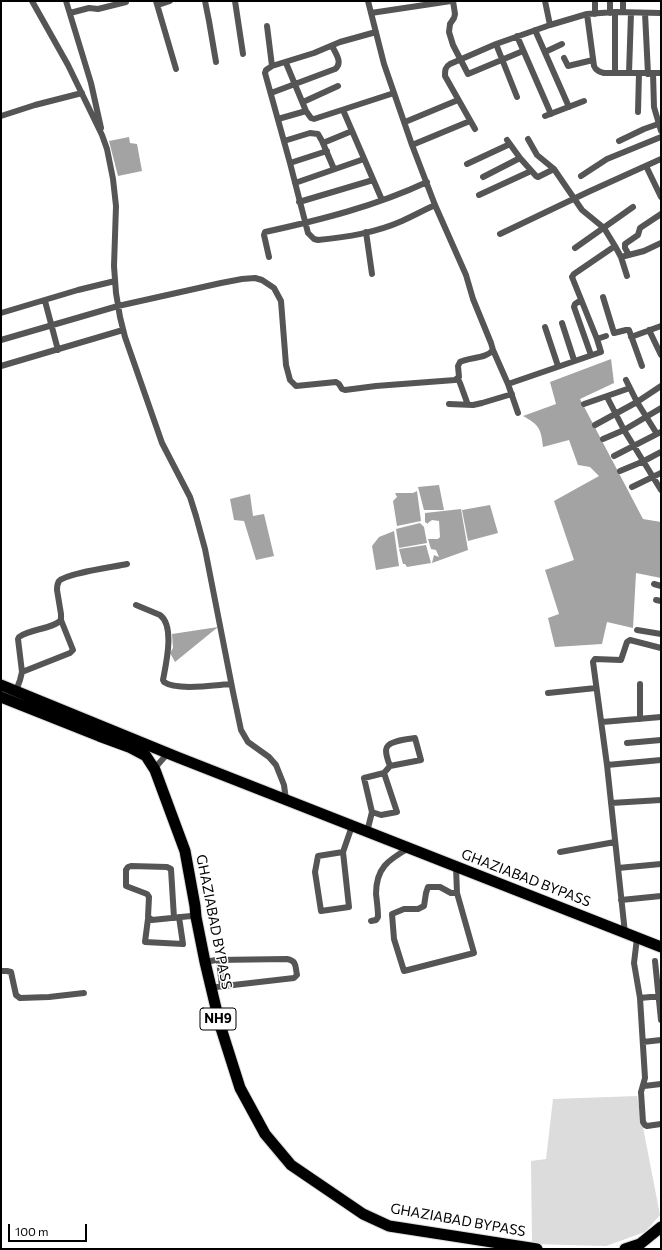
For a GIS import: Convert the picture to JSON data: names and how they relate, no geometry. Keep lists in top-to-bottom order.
{
  "streets": {
    "highway": ["GHAZIABAD BYPASS", "NH9"]
  },
  "scale_bar": "100 m"
}
